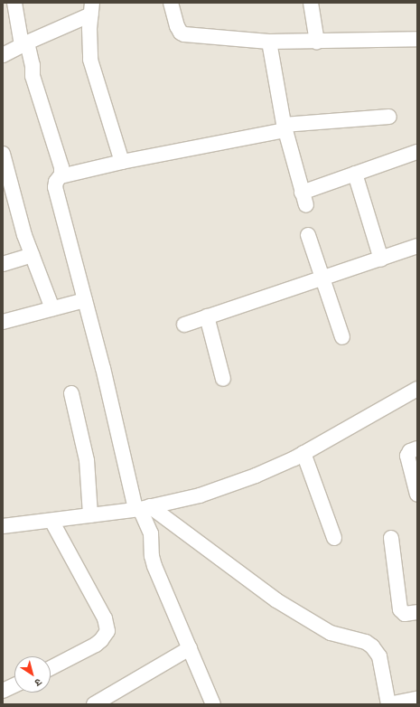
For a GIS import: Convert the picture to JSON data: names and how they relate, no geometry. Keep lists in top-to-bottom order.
{
  "north": "bottom right"
}
